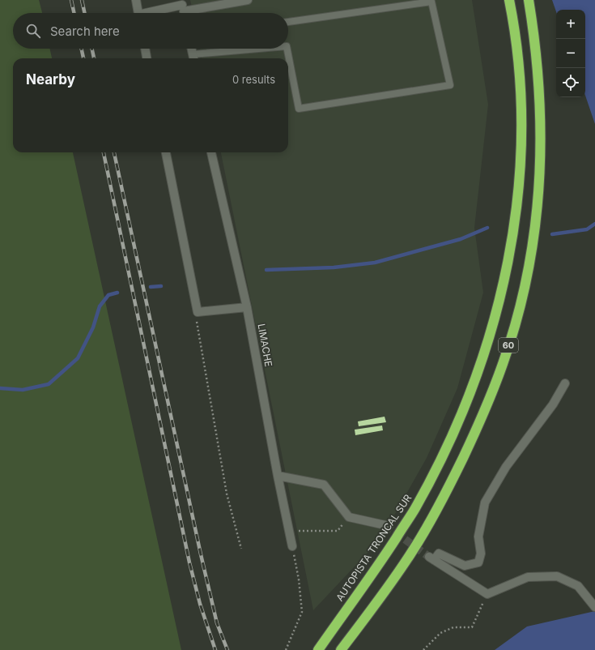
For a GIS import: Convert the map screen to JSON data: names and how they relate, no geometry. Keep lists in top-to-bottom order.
{
  "streets": {
    "highway": ["60", "AUTOPISTA TRONCAL SUR"],
    "street": ["LIMACHE"]
  },
  "page": {
    "map_buttons": ["+", "−"],
    "search": "Search here",
    "heading": ["Nearby", "0 results"]
  }
}
